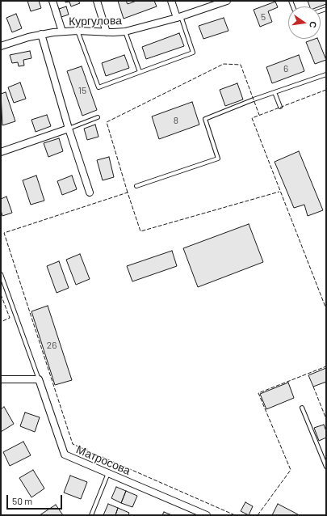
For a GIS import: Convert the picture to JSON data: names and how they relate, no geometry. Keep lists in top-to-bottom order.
{
  "streets": {
    "street": ["Кургулова", "Матросова"]
  },
  "house_numbers": [
    "5",
    "6",
    "15",
    "8",
    "26"
  ],
  "scale_bar": "50 m",
  "north": "right"
}
